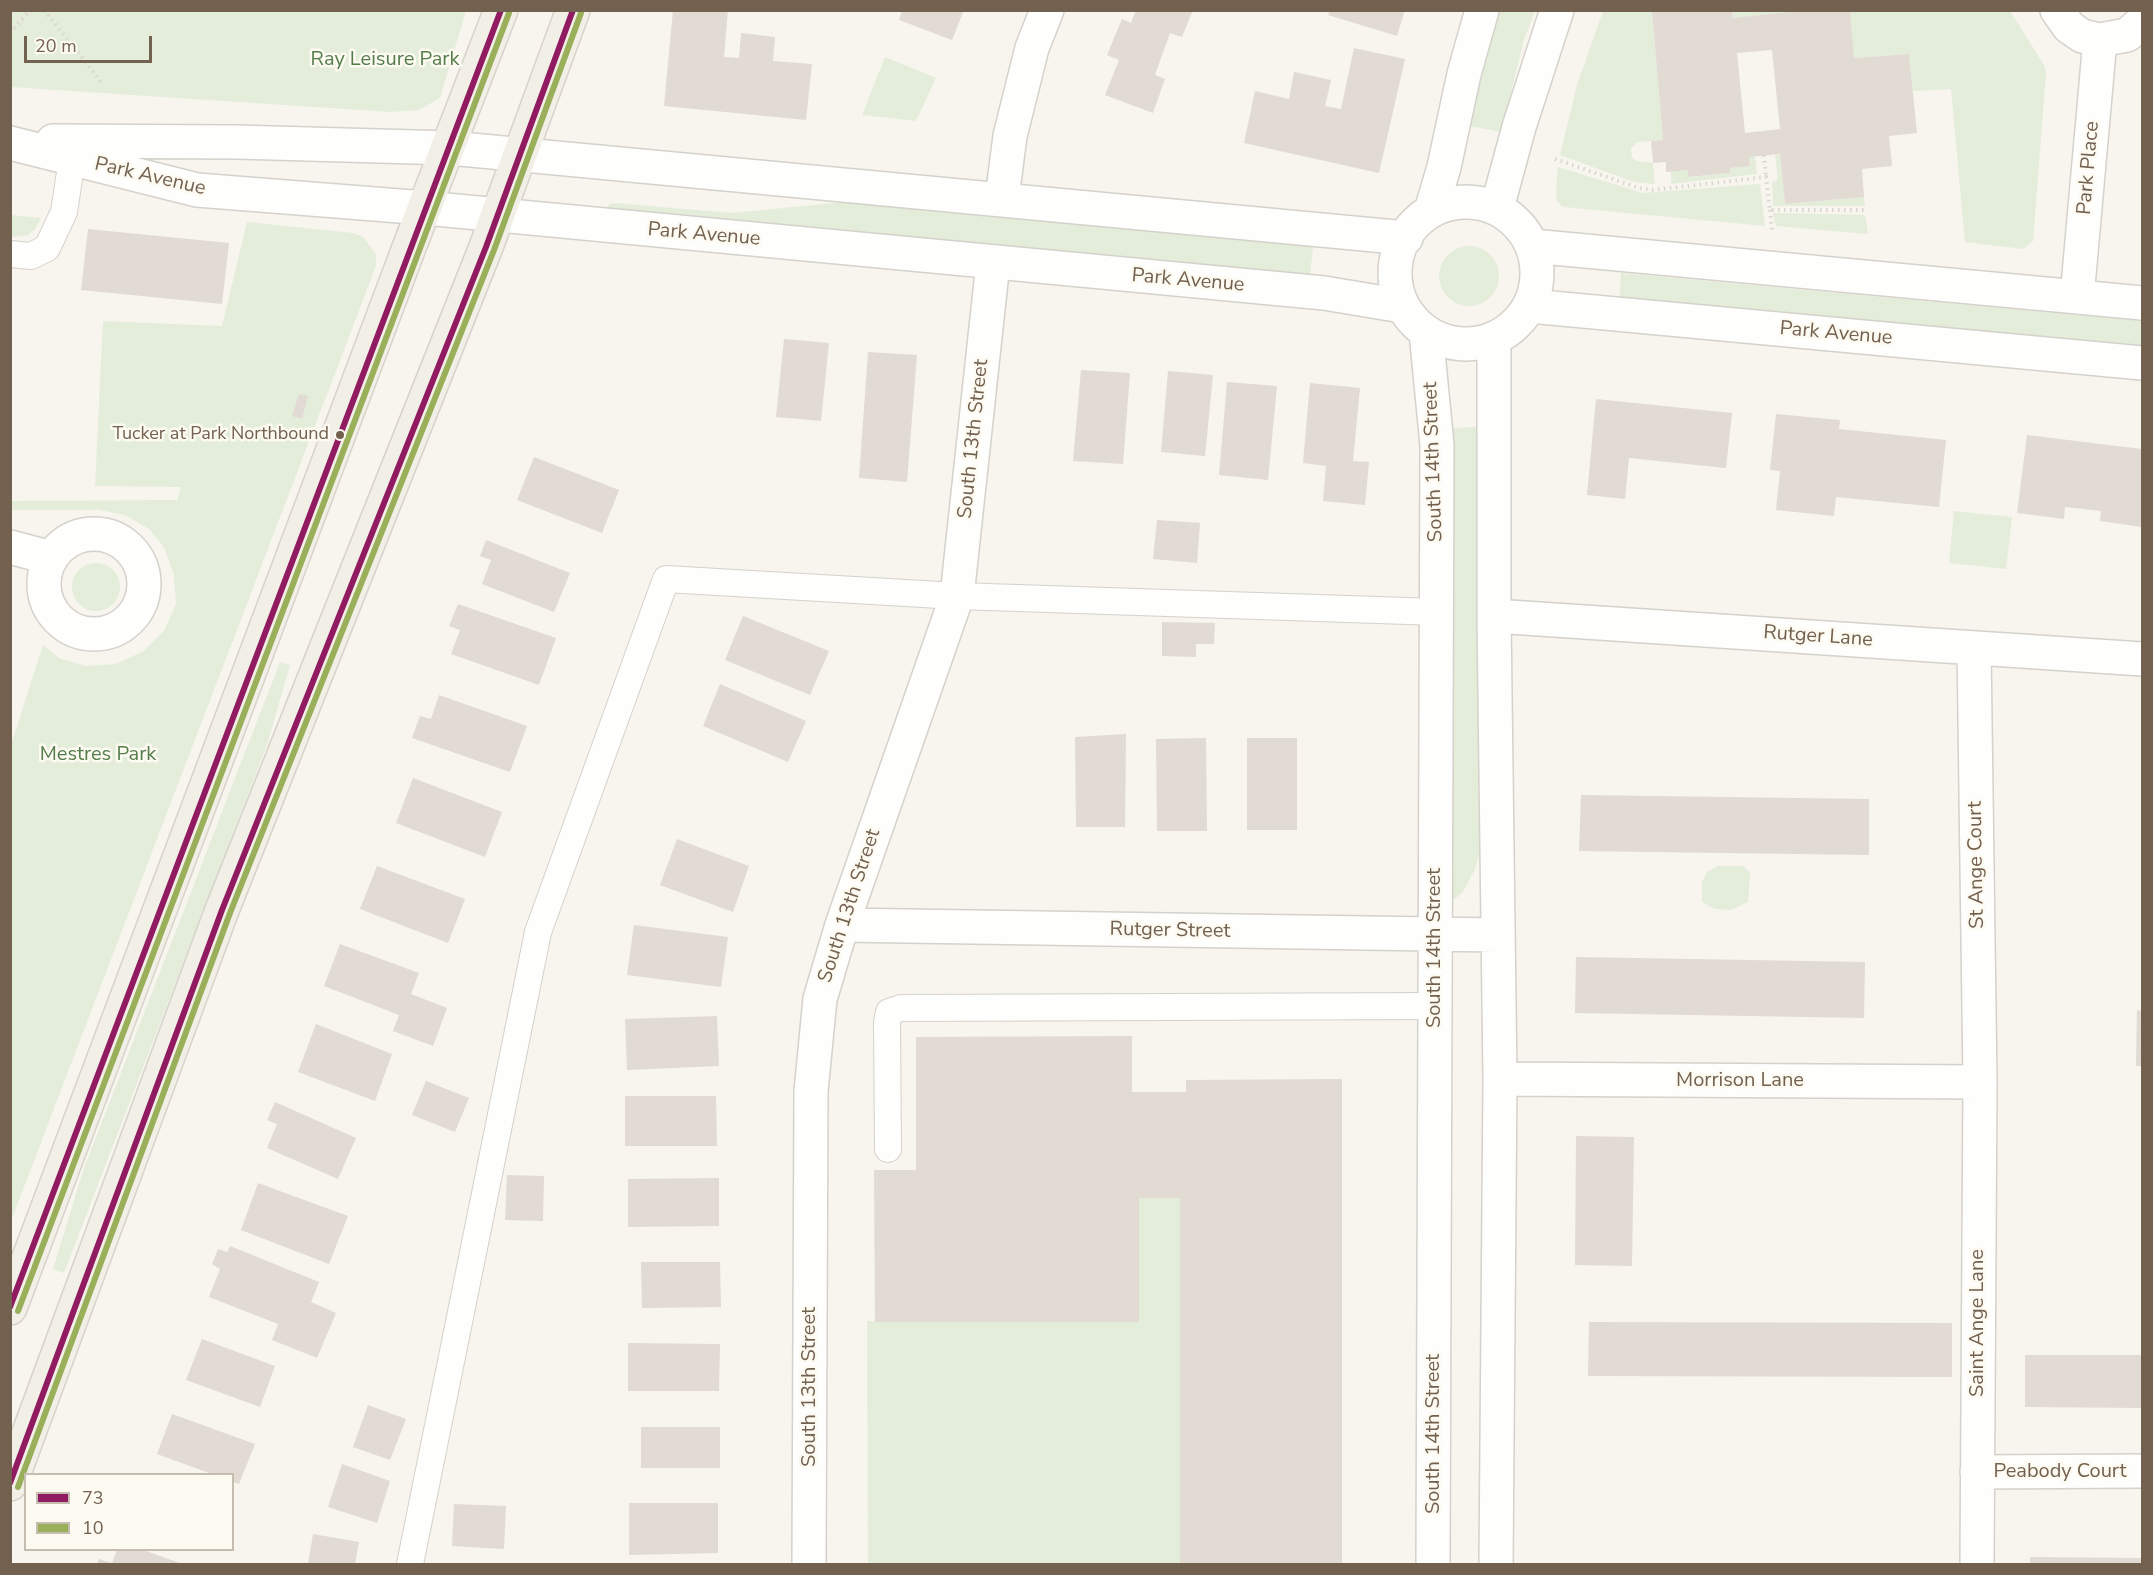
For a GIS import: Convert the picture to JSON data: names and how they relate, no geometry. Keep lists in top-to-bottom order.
{
  "streets": {
    "street": [
      "Park Place",
      "Park Avenue",
      "South 13th Street",
      "South 14th Street",
      "Rutger Lane",
      "St Ange Court",
      "Rutger Street",
      "Morrison Lane",
      "Saint Ange Lane",
      "Peabody Court"
    ]
  },
  "crossings": [
    ["Park Avenue", "South 13th Street"],
    ["Park Avenue", "South 14th Street"],
    ["South 13th Street", "Rutger Street"],
    ["South 14th Street", "Rutger Street"],
    ["Rutger Lane", "St Ange Court"],
    ["St Ange Court", "Morrison Lane"],
    ["St Ange Court", "Saint Ange Lane"],
    ["Morrison Lane", "Saint Ange Lane"],
    ["Saint Ange Lane", "Peabody Court"]
  ],
  "parks": ["Ray Leisure Park", "Mestres Park"],
  "places": ["Tucker at Park Northbound"],
  "lines": ["transit line 73", "transit line 10"],
  "legend": ["73", "10"],
  "scale_bar": "20 m"
}
